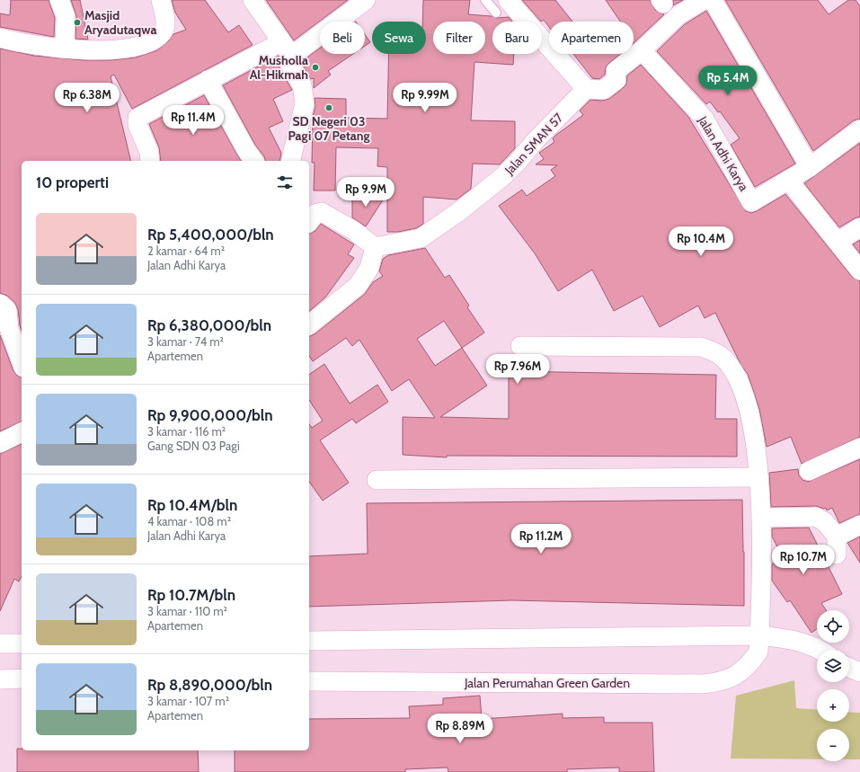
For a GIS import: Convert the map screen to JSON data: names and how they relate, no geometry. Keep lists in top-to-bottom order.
{
  "streets": {
    "street": ["Jalan SMAN 57", "Jalan Adhi Karya", "Jalan Perumahan Green Garden"]
  },
  "places": ["Masjid Aryadutaqwa", "Musholla Al-Hikmah", "SD Negeri 03 Pagi 07 Petang"],
  "page": {
    "chip": [
      "Beli",
      "Sewa",
      "Filter",
      "Baru",
      "Apartemen"
    ],
    "price": [
      "Rp 5.4M",
      "Rp 6.38M",
      "Rp 9.99M",
      "Rp 11.4M",
      "Rp 9.9M",
      "Rp 10.4M",
      "Rp 7.96M",
      "Rp 11.2M",
      "Rp 10.7M",
      "Rp 8.89M"
    ],
    "heading": "10 properti",
    "list": [
      {
        "name": "Rp 5,400,000/bln",
        "note": "2 kamar · 64 m² · Jalan Adhi Karya"
      },
      {
        "name": "Rp 6,380,000/bln",
        "note": "3 kamar · 74 m² · Apartemen"
      },
      {
        "name": "Rp 9,900,000/bln",
        "note": "3 kamar · 116 m² · Gang SDN 03 Pagi"
      },
      {
        "name": "Rp 10.4M/bln",
        "note": "4 kamar · 108 m² · Jalan Adhi Karya"
      },
      {
        "name": "Rp 10.7M/bln",
        "note": "3 kamar · 110 m² · Apartemen"
      },
      {
        "name": "Rp 8,890,000/bln",
        "note": "3 kamar · 107 m² · Apartemen"
      }
    ],
    "map_buttons": ["+", "−"]
  }
}
